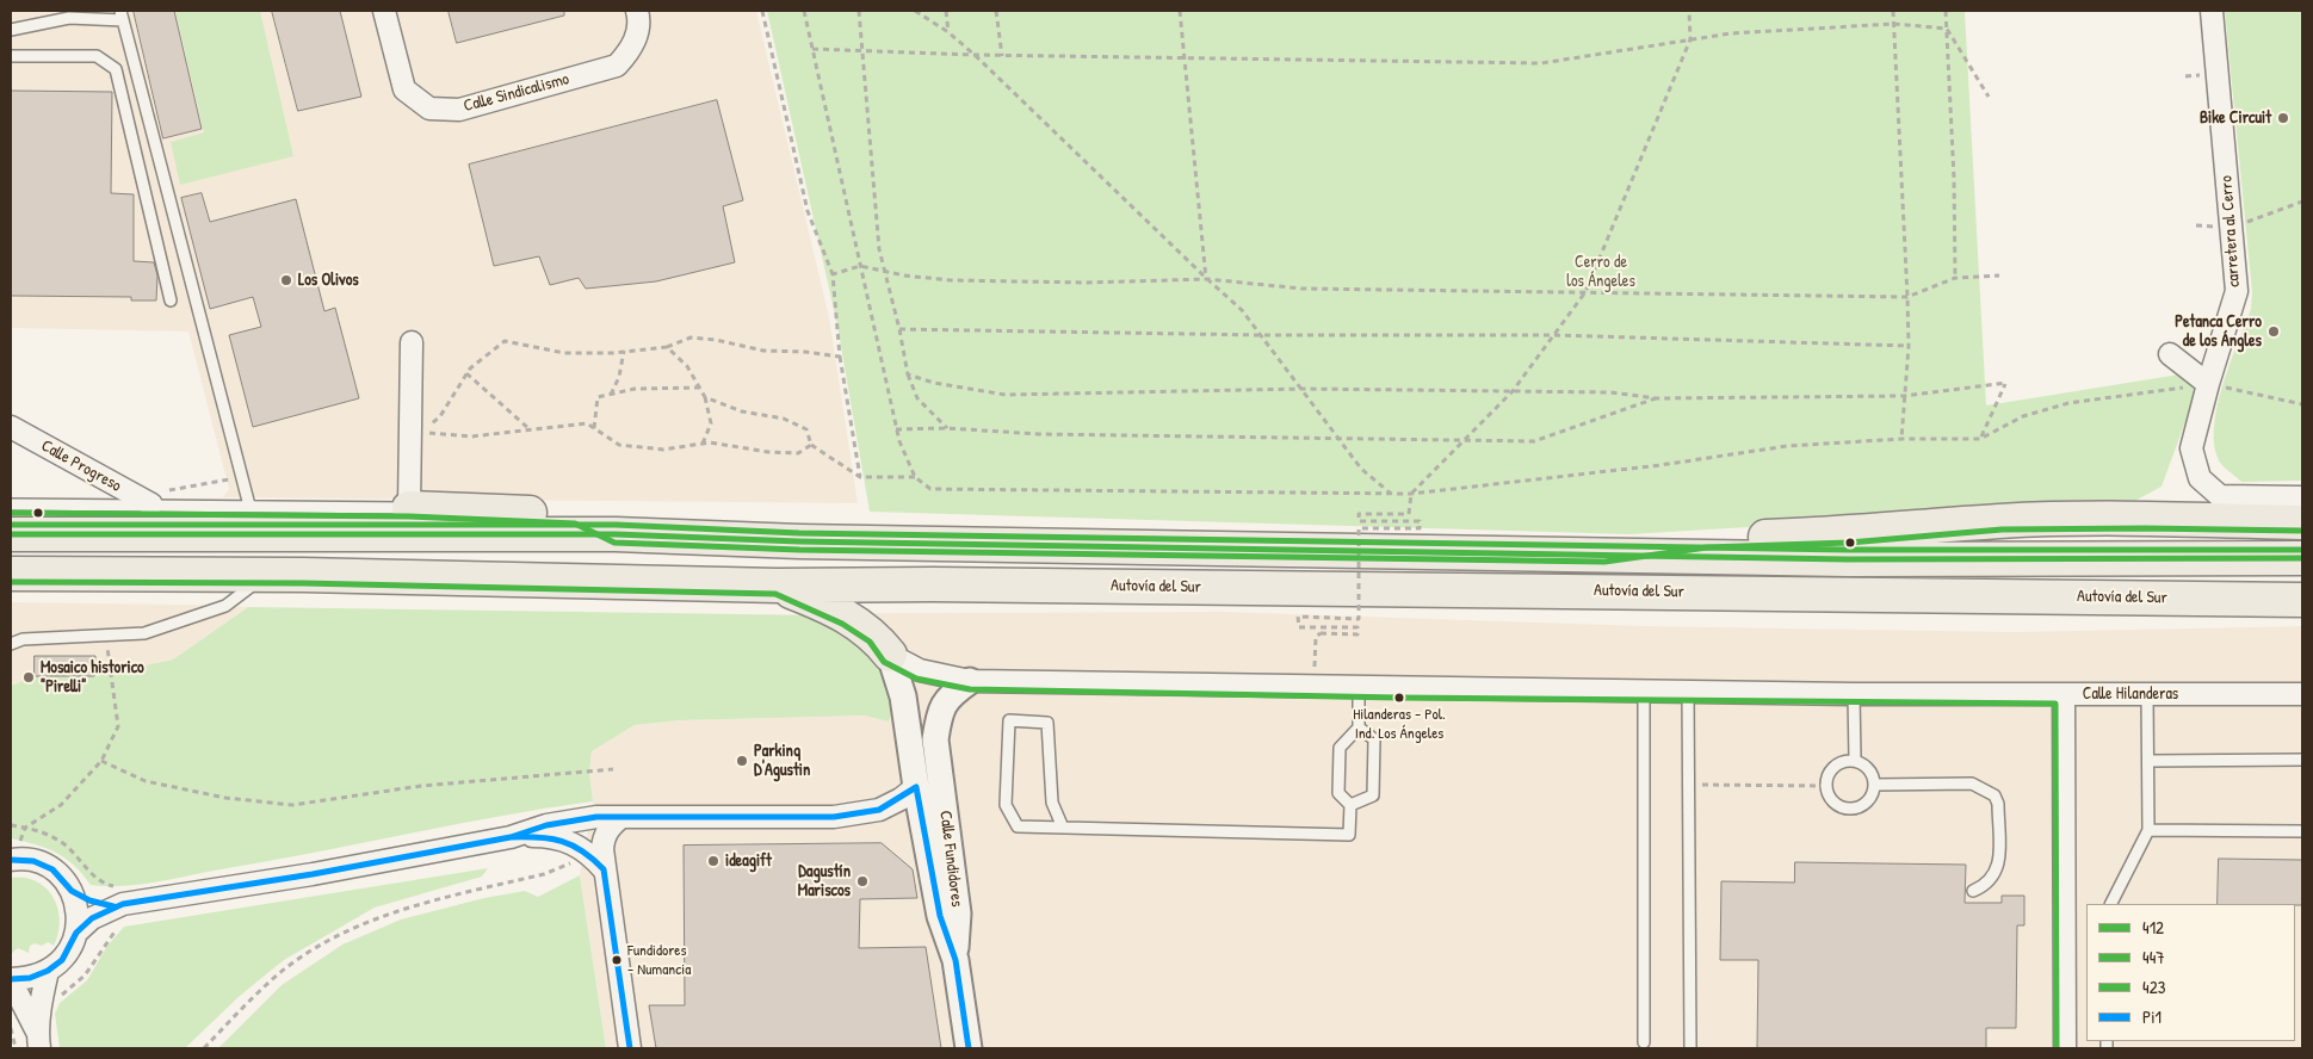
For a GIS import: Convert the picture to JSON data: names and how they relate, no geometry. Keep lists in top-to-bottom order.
{
  "streets": {
    "highway": ["Autovía del Sur"],
    "street": [
      "Calle Sindicalismo",
      "carretera al Cerro",
      "Calle Progreso",
      "Calle Hilanderas",
      "Calle Fundidores"
    ]
  },
  "crossings": [
    ["Calle Hilanderas", "Calle Fundidores"]
  ],
  "parks": ["Cerro de los Ángeles"],
  "places": [
    "Bike Circuit",
    "Los Olivos",
    "Petanca Cerro de los Ángles",
    "Mosaico historico \"Pirelli\"",
    "Hilanderas - Pol. Ind. Los Ángeles",
    "Parking D'Agustin",
    "ideagift",
    "Dagustín Mariscos",
    "Fundidores - Numancia"
  ],
  "lines": [
    "transit line 447",
    "transit line 423",
    "transit line 412",
    "transit line Pi1"
  ],
  "legend": [
    "412",
    "447",
    "423",
    "Pi1"
  ]
}
